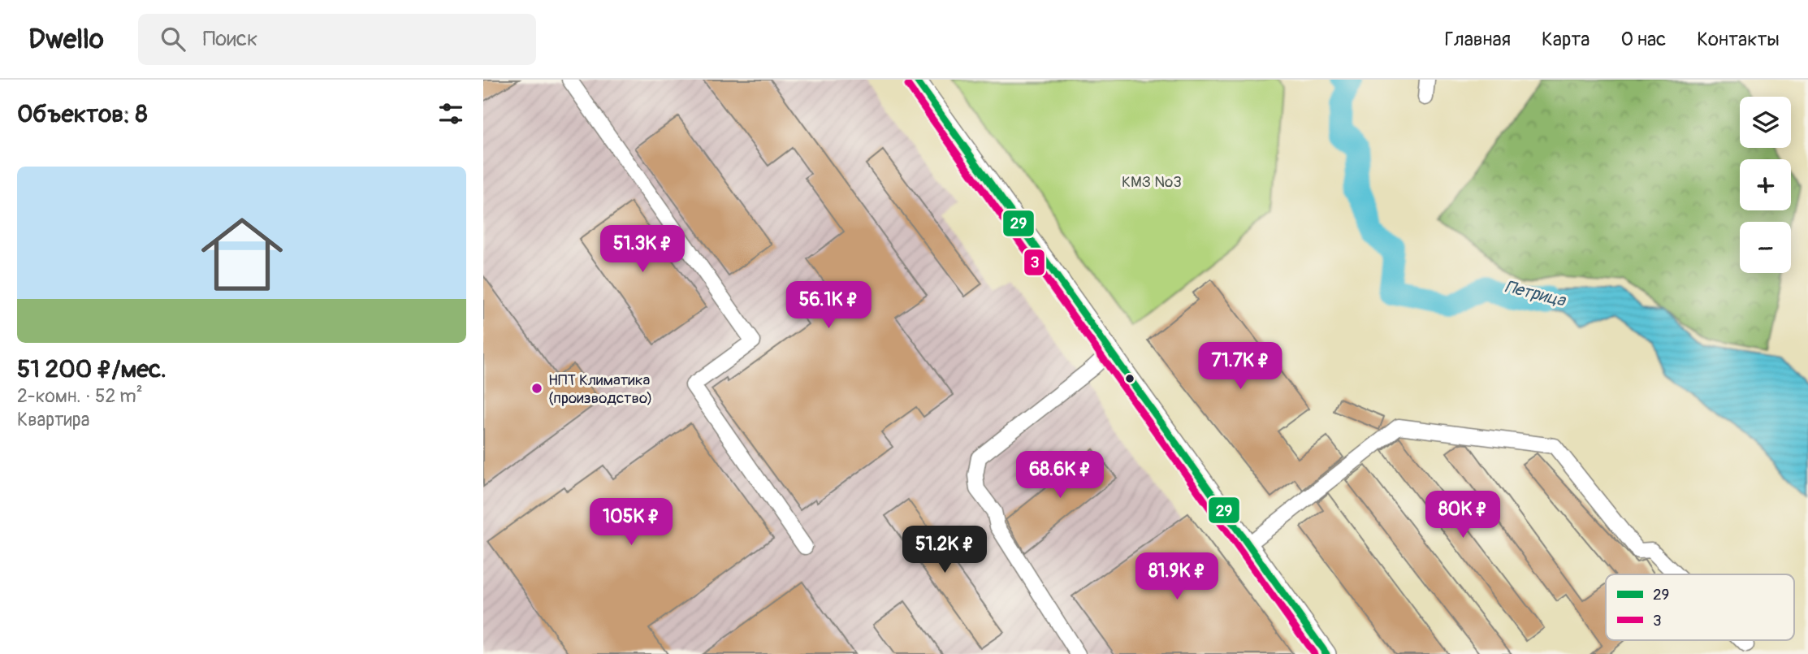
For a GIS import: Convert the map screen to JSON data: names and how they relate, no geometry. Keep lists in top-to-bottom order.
{
  "water": ["Петрица"],
  "parks": ["КМЗ №3"],
  "places": ["НПТ Климатика (производство)"],
  "lines": ["transit line 29", "transit line 3"],
  "legend": ["29", "3"],
  "page": {
    "header": "Dwello",
    "search": "Поиск",
    "nav": [
      "Главная",
      "Карта",
      "О нас",
      "Контакты"
    ],
    "heading": "Объектов: 8",
    "map_buttons": ["+", "−"],
    "list": [
      {
        "name": "51 200 ₽/мес.",
        "note": "2-комн. · 52 m² · Квартира"
      }
    ],
    "price": [
      "51.3K ₽",
      "56.1K ₽",
      "71.7K ₽",
      "68.6K ₽",
      "80K ₽",
      "105K ₽",
      "51.2K ₽",
      "81.9K ₽"
    ]
  }
}
